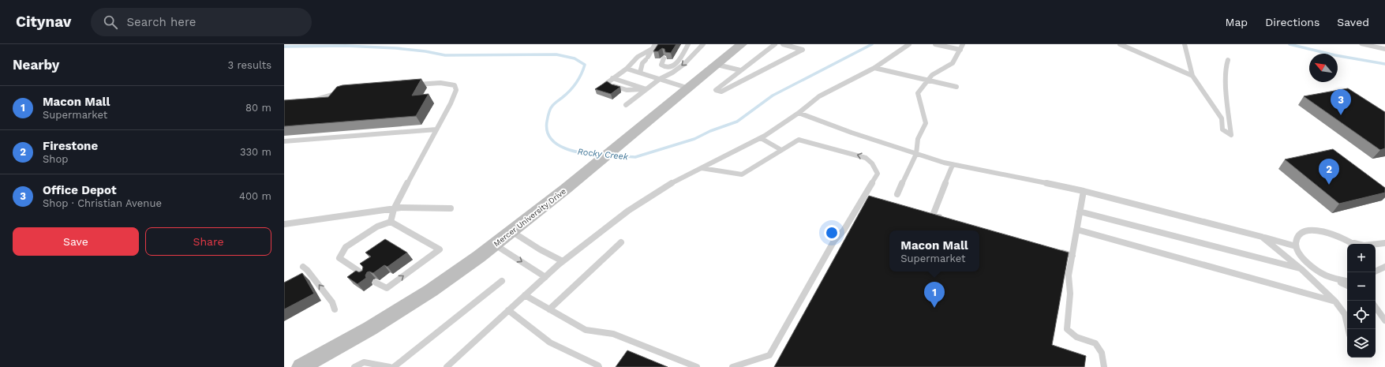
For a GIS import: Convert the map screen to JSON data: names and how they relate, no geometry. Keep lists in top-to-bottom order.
{
  "streets": {
    "main road": ["Mercer University Drive"]
  },
  "water": ["Rocky Creek"],
  "north": "top left",
  "page": {
    "header": "Citynav",
    "search": "Search here",
    "nav": ["Map", "Directions", "Saved"],
    "heading": ["Nearby", "3 results"],
    "list": [
      {
        "mark": "1",
        "name": "Macon Mall",
        "note": "Supermarket",
        "value": "80 m"
      },
      {
        "mark": "2",
        "name": "Firestone",
        "note": "Shop",
        "value": "330 m"
      },
      {
        "mark": "3",
        "name": "Office Depot",
        "note": "Shop · Christian Avenue",
        "value": "400 m"
      }
    ],
    "pins": ["3", "2", "1"],
    "buttons": ["Save", "Share"],
    "popup": ["Macon Mall", "Supermarket"],
    "map_buttons": ["+", "−"]
  }
}
